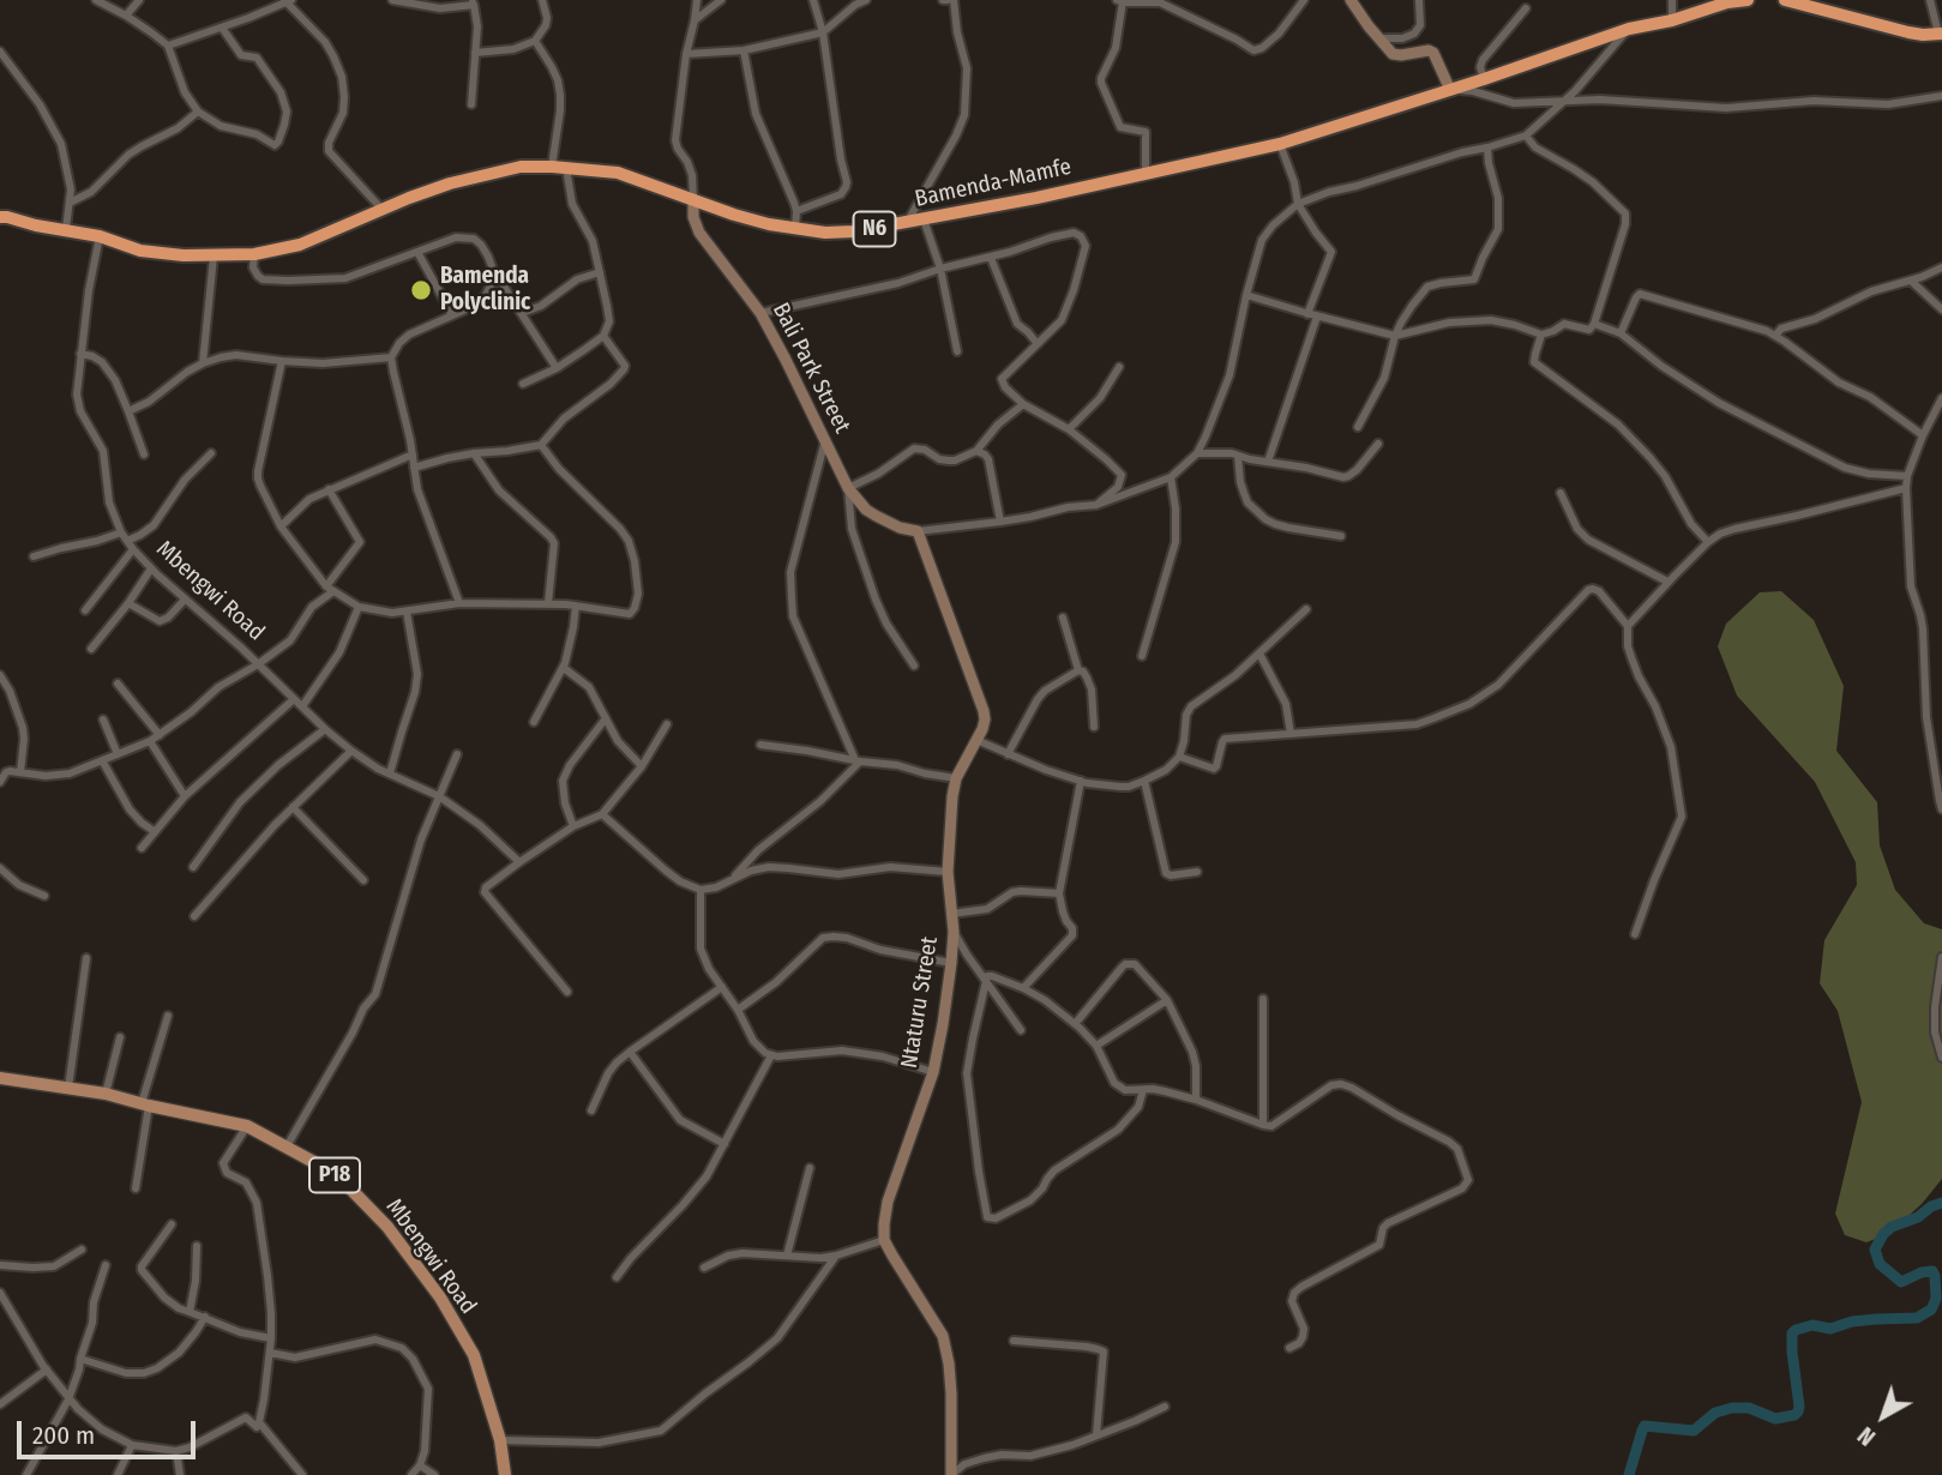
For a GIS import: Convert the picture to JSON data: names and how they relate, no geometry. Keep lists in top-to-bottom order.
{
  "streets": {
    "highway": ["Bamenda-Mamfe", "N6"],
    "main road": ["Mbengwi Road", "P18"],
    "street": ["Bali Park Street", "Ntaturu Street"]
  },
  "crossings": [
    ["Bamenda-Mamfe", "Bali Park Street"],
    ["Bamenda-Mamfe", "Mbengwi Road"],
    ["Bali Park Street", "Ntaturu Street"]
  ],
  "places": ["Bamenda Polyclinic"],
  "scale_bar": "200 m",
  "north": "bottom left"
}
